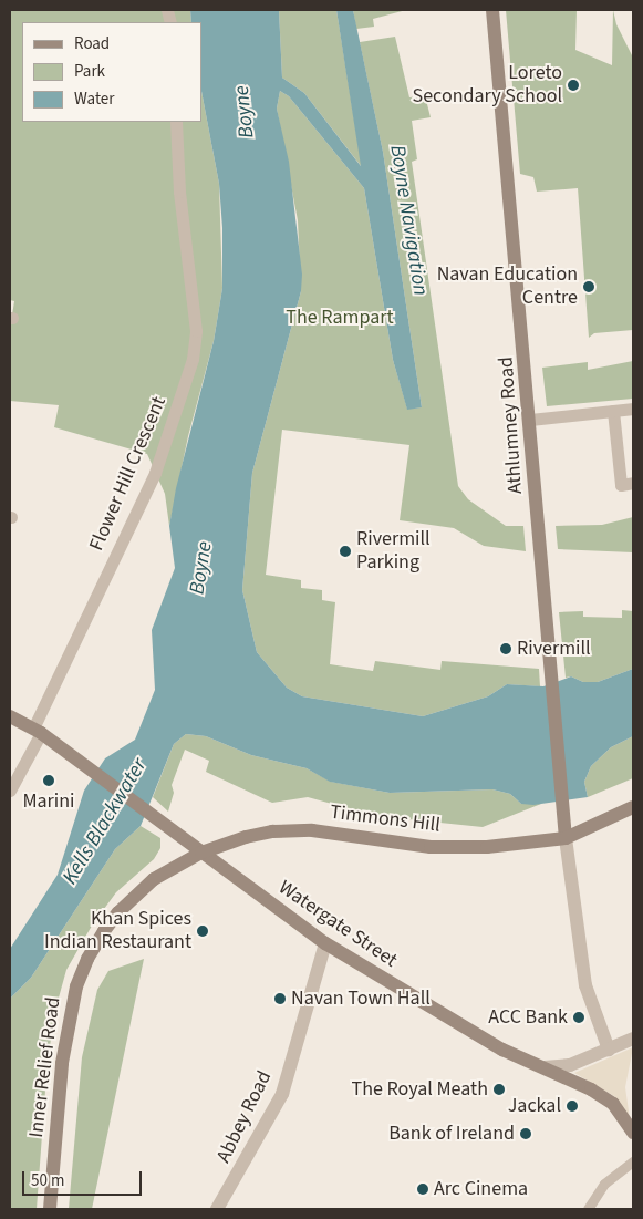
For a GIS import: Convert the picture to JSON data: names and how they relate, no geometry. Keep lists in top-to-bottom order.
{
  "streets": {
    "main road": [
      "Athlumney Road",
      "Timmons Hill",
      "Watergate Street",
      "Inner Relief Road"
    ],
    "street": ["Flower Hill Crescent", "Abbey Road"]
  },
  "crossings": [
    ["Athlumney Road", "Timmons Hill"],
    ["Flower Hill Crescent", "Watergate Street"],
    ["Timmons Hill", "Watergate Street"],
    ["Timmons Hill", "Inner Relief Road"],
    ["Watergate Street", "Inner Relief Road"],
    ["Watergate Street", "Abbey Road"]
  ],
  "water": ["Boyne", "Boyne Navigation", "Kells Blackwater"],
  "parks": ["The Rampart"],
  "places": [
    "Loreto Secondary School",
    "Navan Education Centre",
    "Rivermill Parking",
    "Rivermill",
    "Marini",
    "Khan Spices Indian Restaurant",
    "Navan Town Hall",
    "ACC Bank",
    "The Royal Meath",
    "Jackal",
    "Bank of Ireland",
    "Arc Cinema"
  ],
  "legend": ["Road", "Park", "Water"],
  "scale_bar": "50 m"
}
